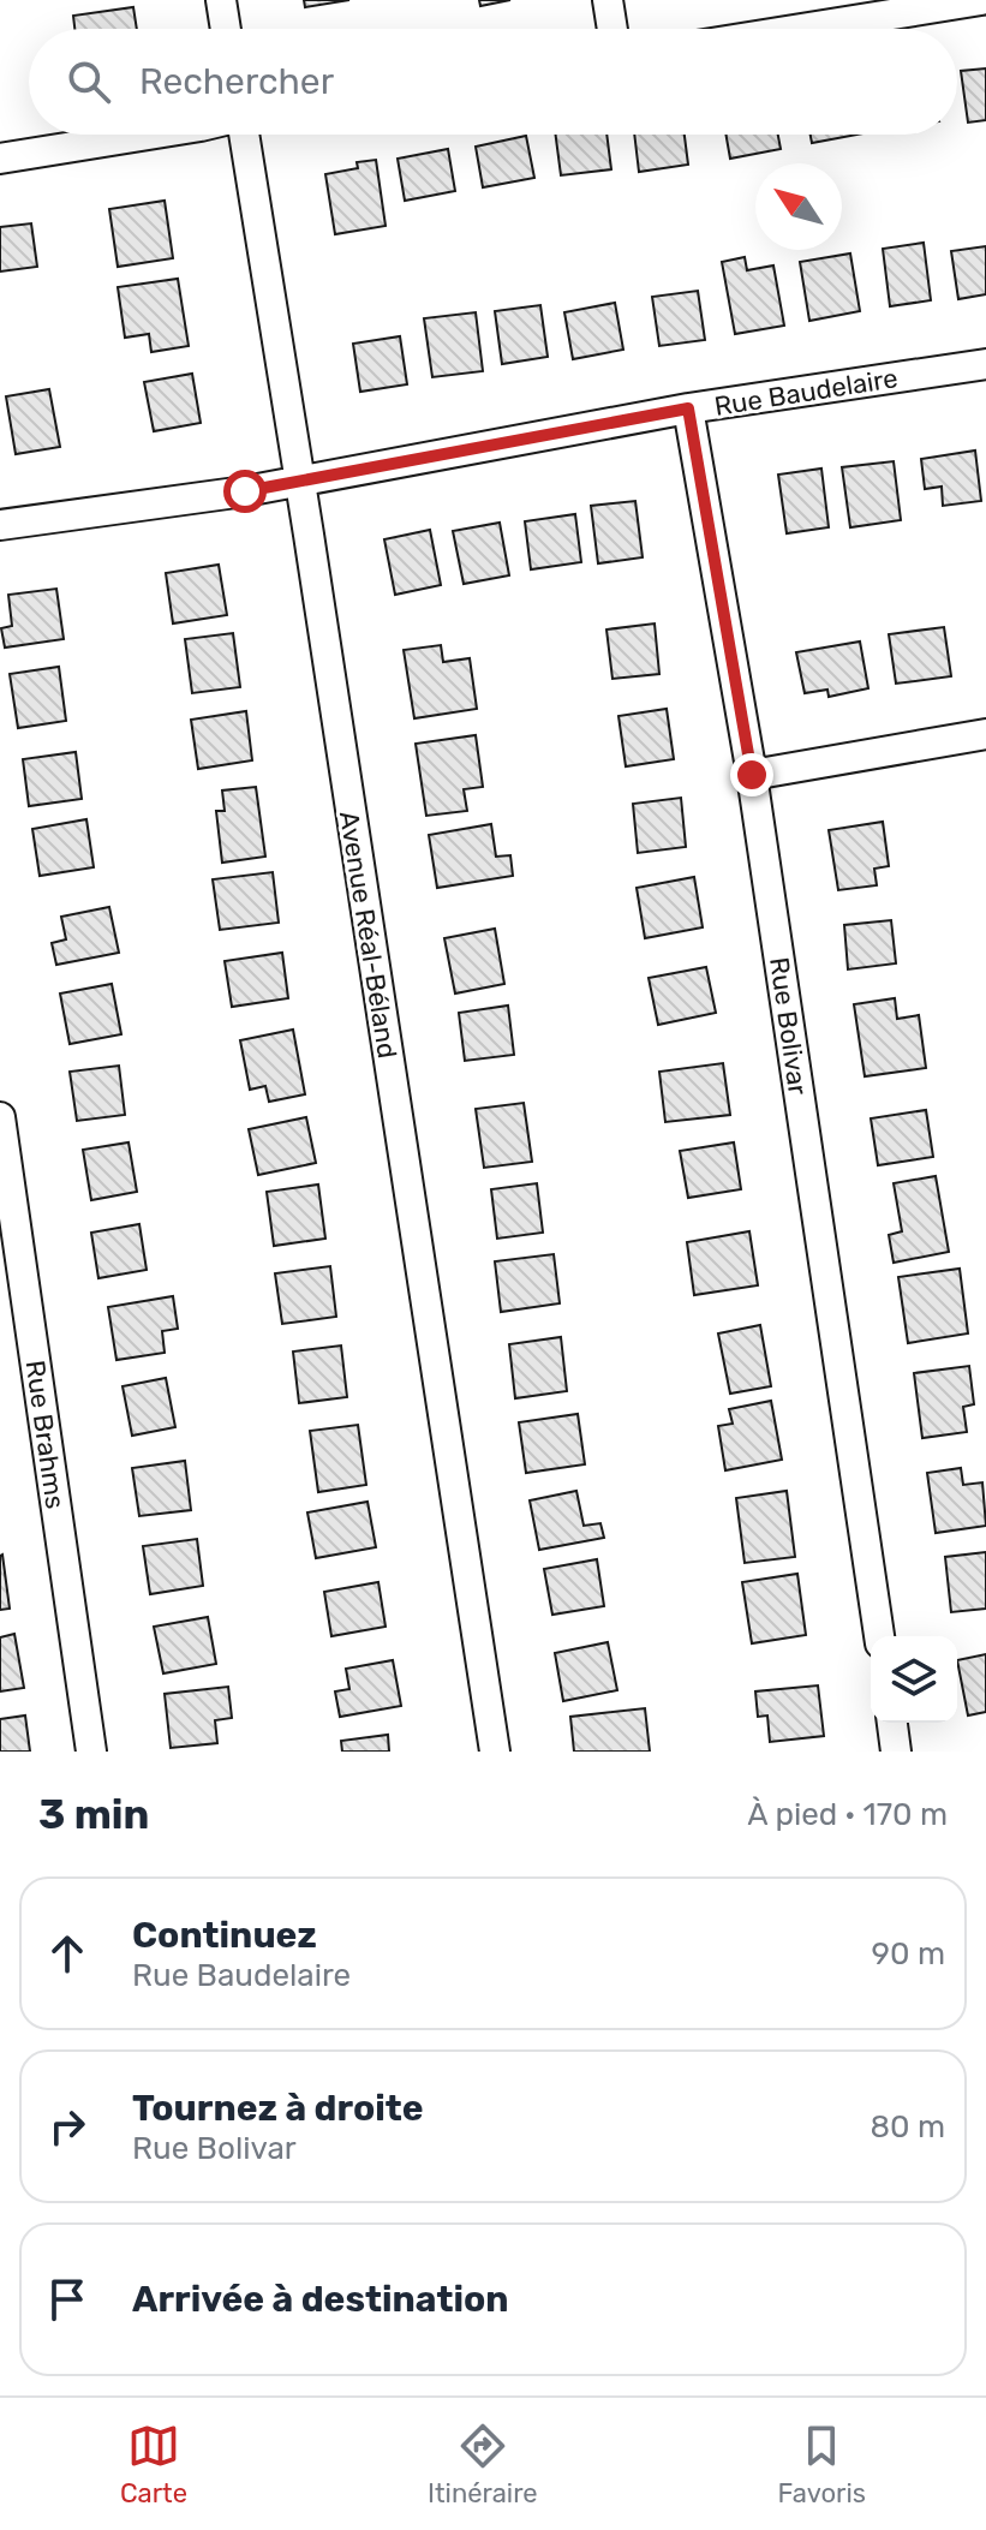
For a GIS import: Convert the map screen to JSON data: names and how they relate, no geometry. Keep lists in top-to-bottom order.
{
  "streets": {
    "street": [
      "Rue Baudelaire",
      "Avenue Réal-Béland",
      "Rue Bolivar",
      "Rue Brahms"
    ]
  },
  "crossings": [
    ["Rue Baudelaire", "Avenue Réal-Béland"],
    ["Rue Baudelaire", "Rue Bolivar"]
  ],
  "north": "top left",
  "page": {
    "search": "Rechercher",
    "heading": ["3 min", "À pied · 170 m"],
    "list": [
      ["Continuez", "Rue Baudelaire", "90 m"],
      ["Tournez à droite", "Rue Bolivar", "80 m"],
      "Arrivée à destination"
    ],
    "nav": ["Carte", "Itinéraire", "Favoris"]
  }
}
